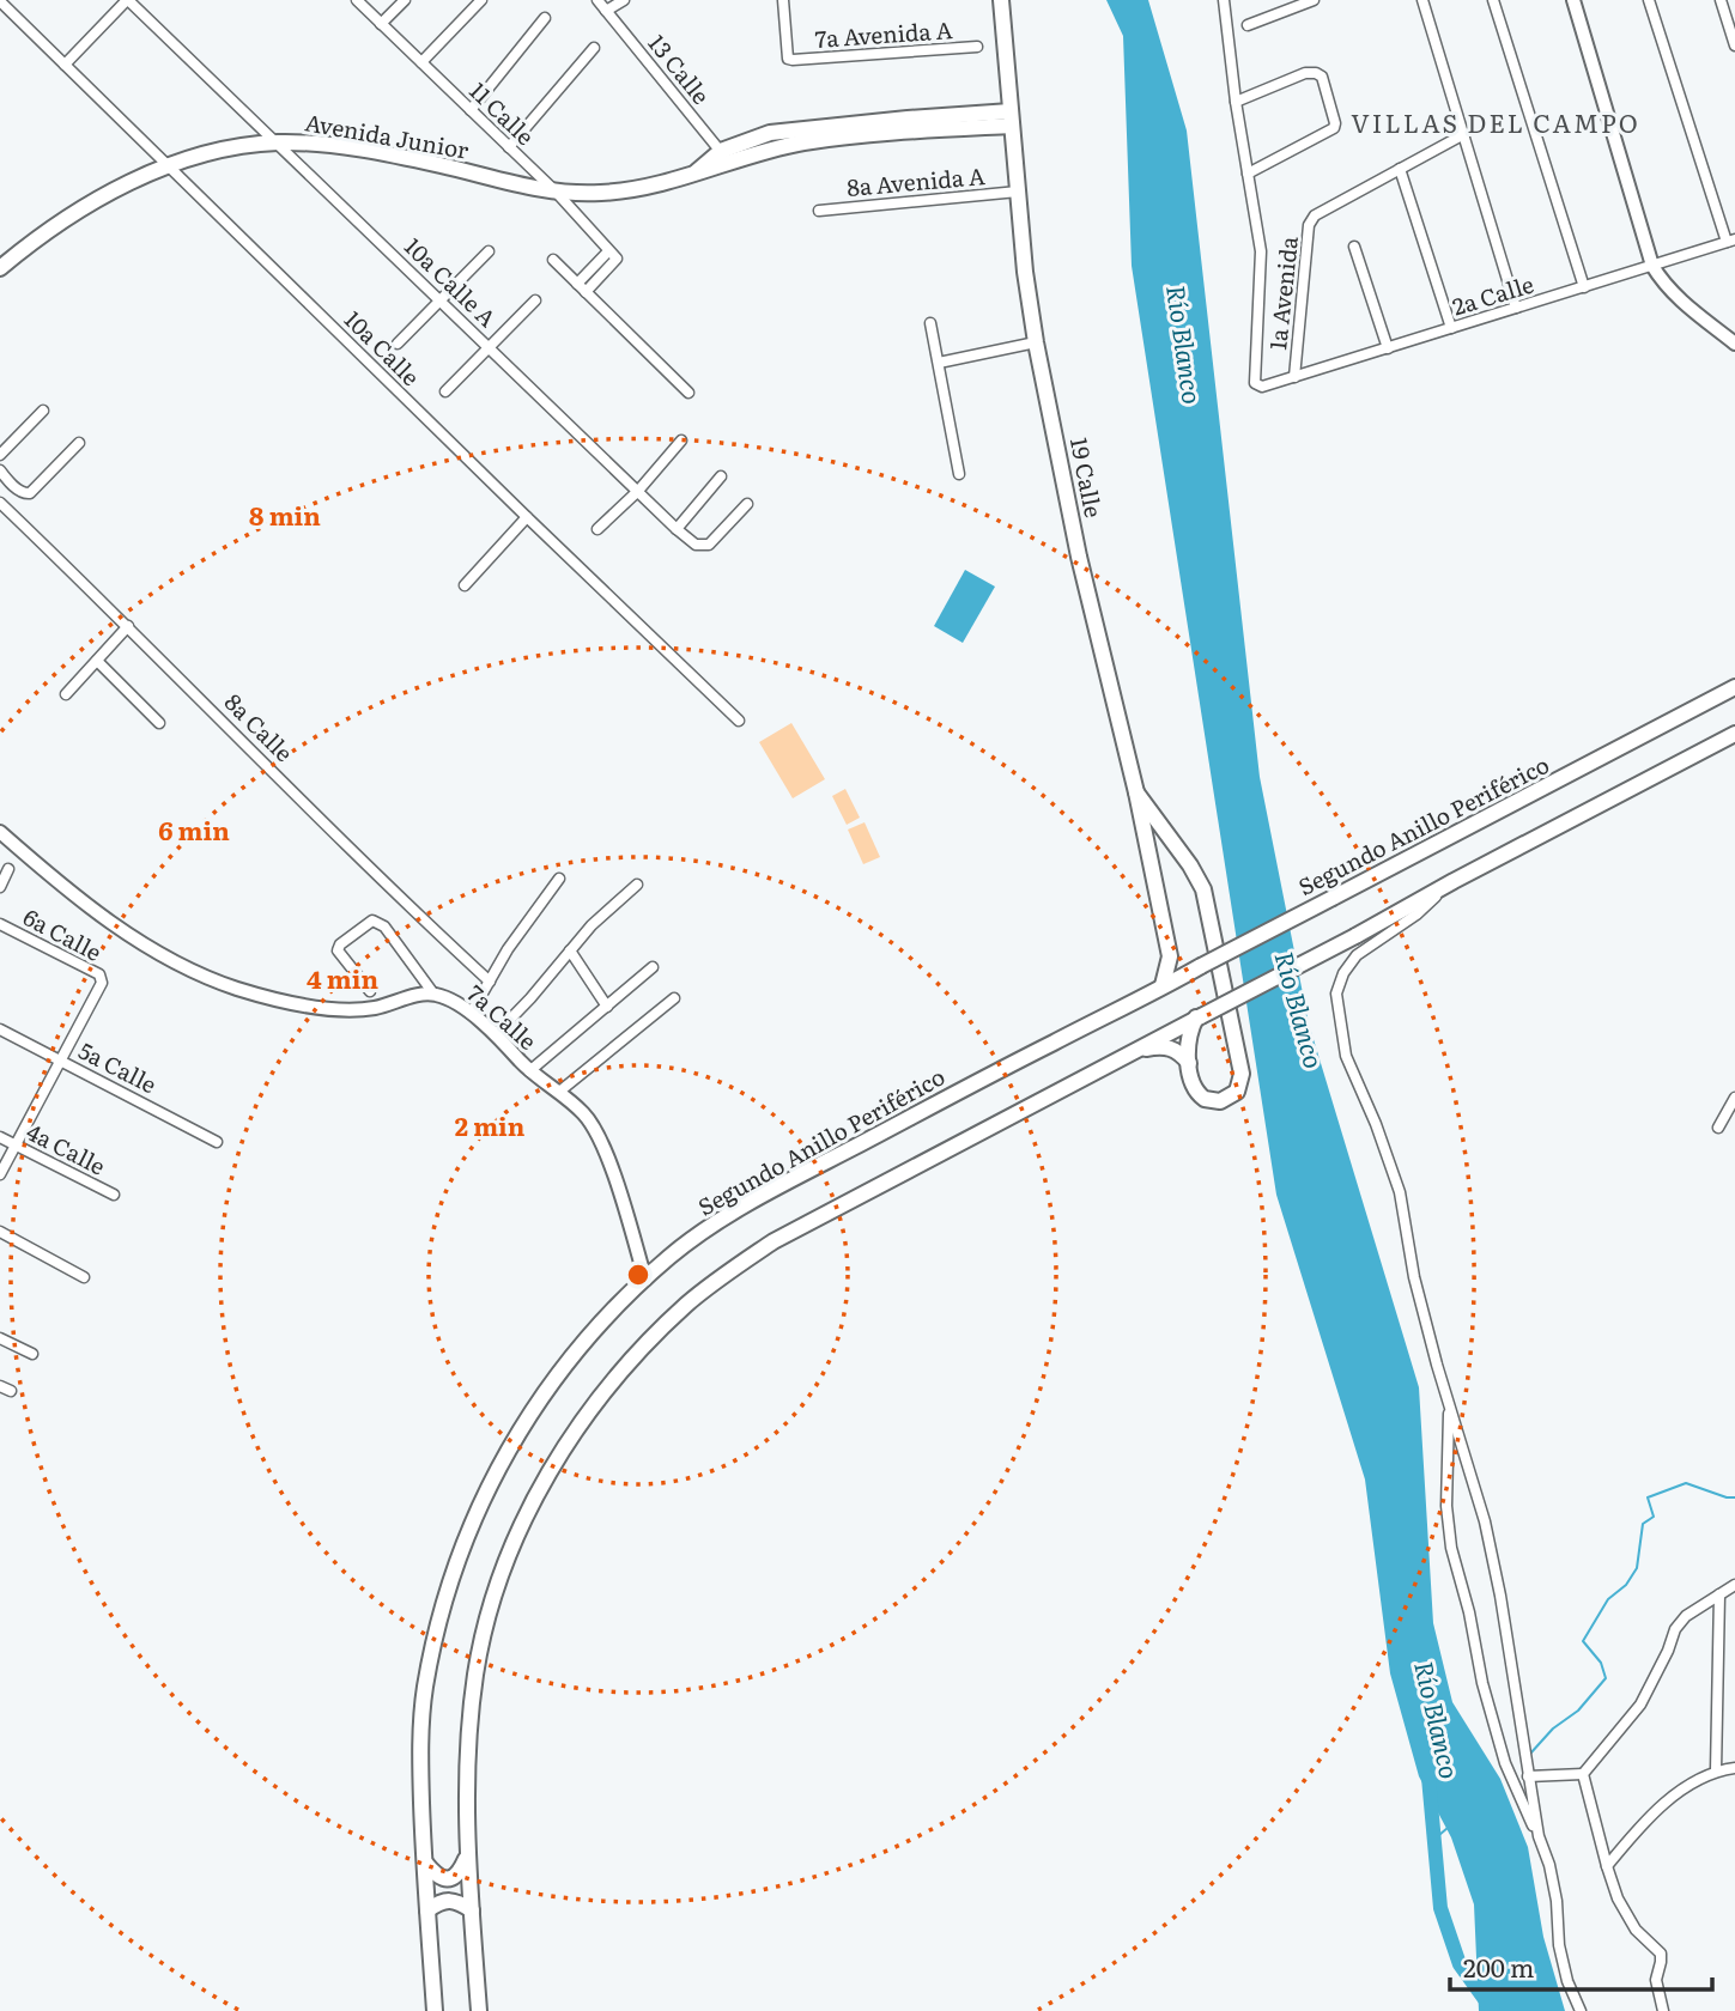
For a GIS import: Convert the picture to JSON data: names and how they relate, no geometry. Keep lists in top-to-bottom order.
{
  "streets": {
    "main road": ["Avenida Junior", "19 Calle", "Segundo Anillo Periférico"],
    "street": [
      "7a Avenida A",
      "13 Calle",
      "11 Calle",
      "8a Avenida A",
      "10a Calle A",
      "1a Avenida",
      "2a Calle",
      "10a Calle",
      "8a Calle",
      "6a Calle",
      "7a Calle",
      "5a Calle",
      "4a Calle"
    ]
  },
  "crossings": [
    ["13 Calle", "Avenida Junior"],
    ["11 Calle", "Avenida Junior"],
    ["Avenida Junior", "10a Calle A"],
    ["Avenida Junior", "10a Calle"],
    ["Avenida Junior", "19 Calle"],
    ["8a Avenida A", "19 Calle"],
    ["1a Avenida", "2a Calle"],
    ["19 Calle", "Segundo Anillo Periférico"],
    ["Segundo Anillo Periférico", "7a Calle"],
    ["6a Calle", "5a Calle"]
  ],
  "districts": ["VILLAS DEL CAMPO"],
  "water": ["Río Blanco"],
  "scale_bar": "200 m",
  "rings": [
    "8 min",
    "6 min",
    "4 min",
    "2 min"
  ]
}
